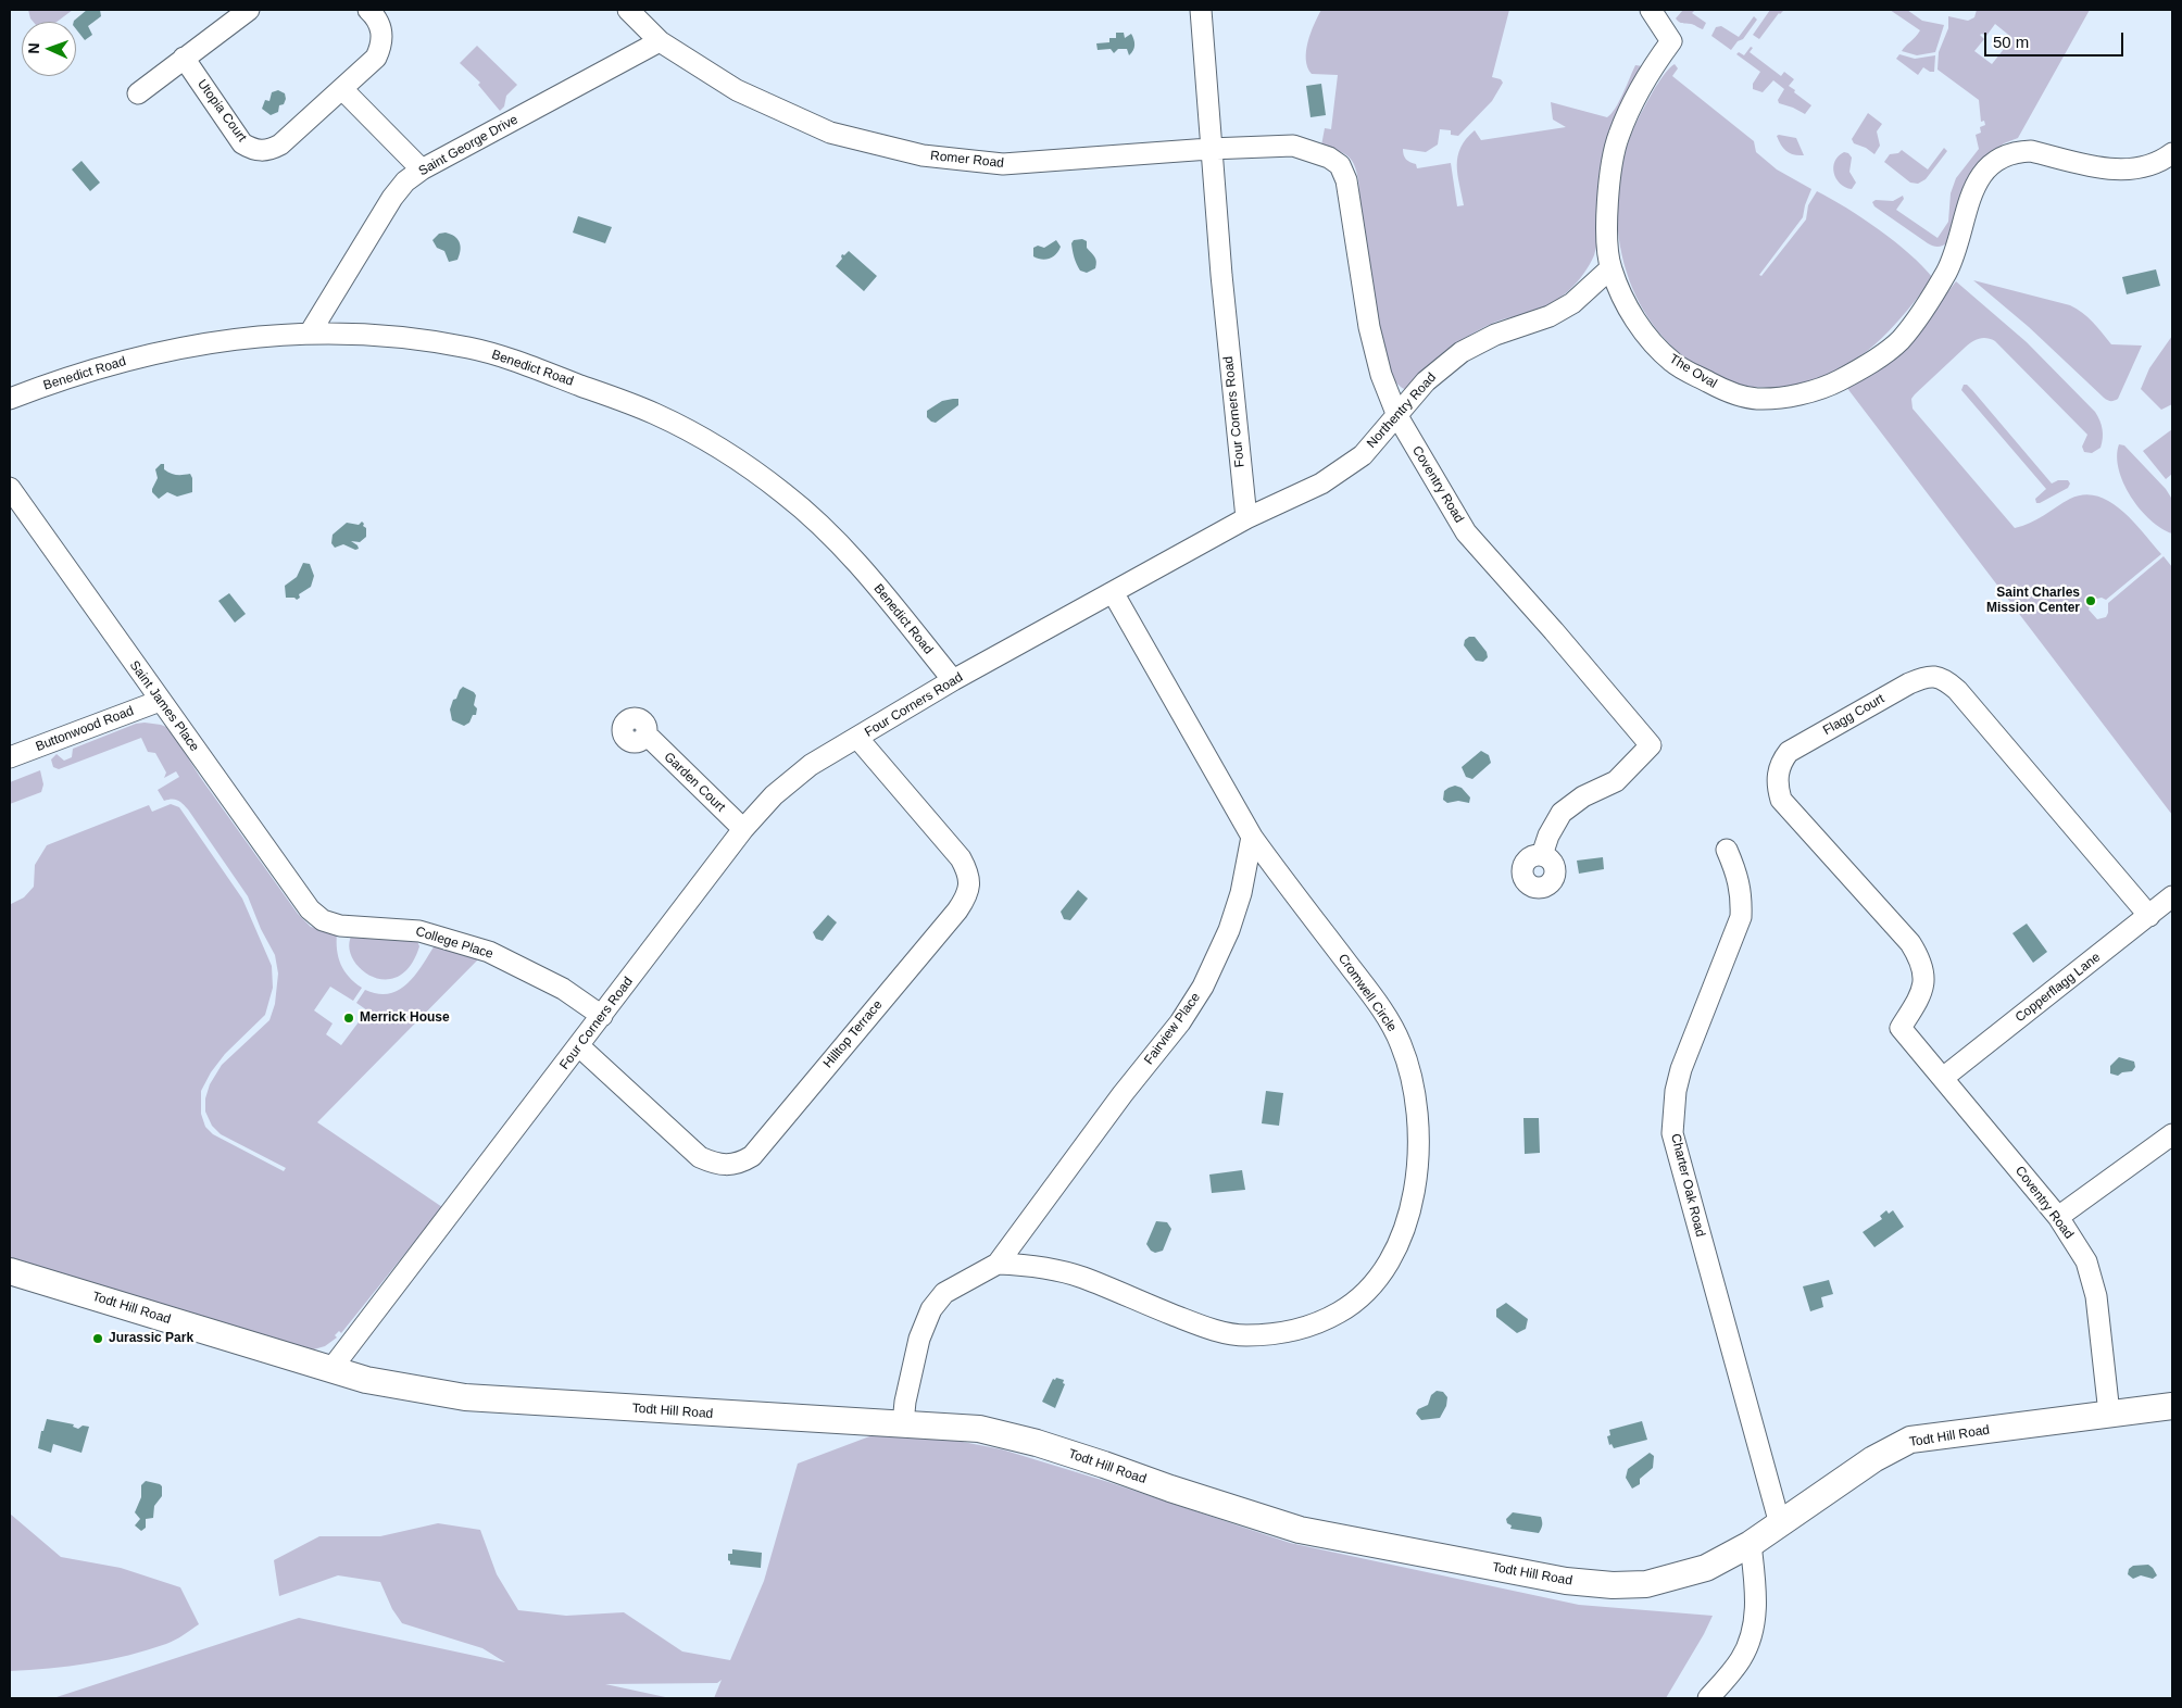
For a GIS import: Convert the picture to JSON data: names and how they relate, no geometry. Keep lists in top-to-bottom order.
{
  "streets": {
    "street": [
      "Utopia Court",
      "Saint George Drive",
      "Romer Road",
      "Benedict Road",
      "The Oval",
      "Northentry Road",
      "Four Corners Road",
      "Coventry Road",
      "Saint James Place",
      "Flagg Court",
      "Buttonwood Road",
      "Garden Court",
      "College Place",
      "Copperflagg Lane",
      "Cromwell Circle",
      "Fairview Place",
      "Hilltop Terrace",
      "Charter Oak Road",
      "Todt Hill Road"
    ]
  },
  "crossings": [
    ["Saint George Drive", "Romer Road"],
    ["Saint George Drive", "Benedict Road"],
    ["Romer Road", "Four Corners Road"],
    ["Romer Road", "Coventry Road"],
    ["Benedict Road", "Four Corners Road"],
    ["The Oval", "Northentry Road"],
    ["Northentry Road", "Four Corners Road"],
    ["Northentry Road", "Coventry Road"],
    ["Four Corners Road", "Garden Court"],
    ["Four Corners Road", "College Place"],
    ["Four Corners Road", "Hilltop Terrace"],
    ["Four Corners Road", "Todt Hill Road"],
    ["Coventry Road", "Flagg Court"],
    ["Coventry Road", "Copperflagg Lane"],
    ["Coventry Road", "Todt Hill Road"],
    ["Saint James Place", "Buttonwood Road"],
    ["Saint James Place", "College Place"],
    ["Flagg Court", "Copperflagg Lane"],
    ["Cromwell Circle", "Fairview Place"],
    ["Fairview Place", "Todt Hill Road"],
    ["Charter Oak Road", "Todt Hill Road"]
  ],
  "places": ["Saint Charles Mission Center", "Merrick House", "Jurassic Park"],
  "scale_bar": "50 m",
  "north": "left"
}
